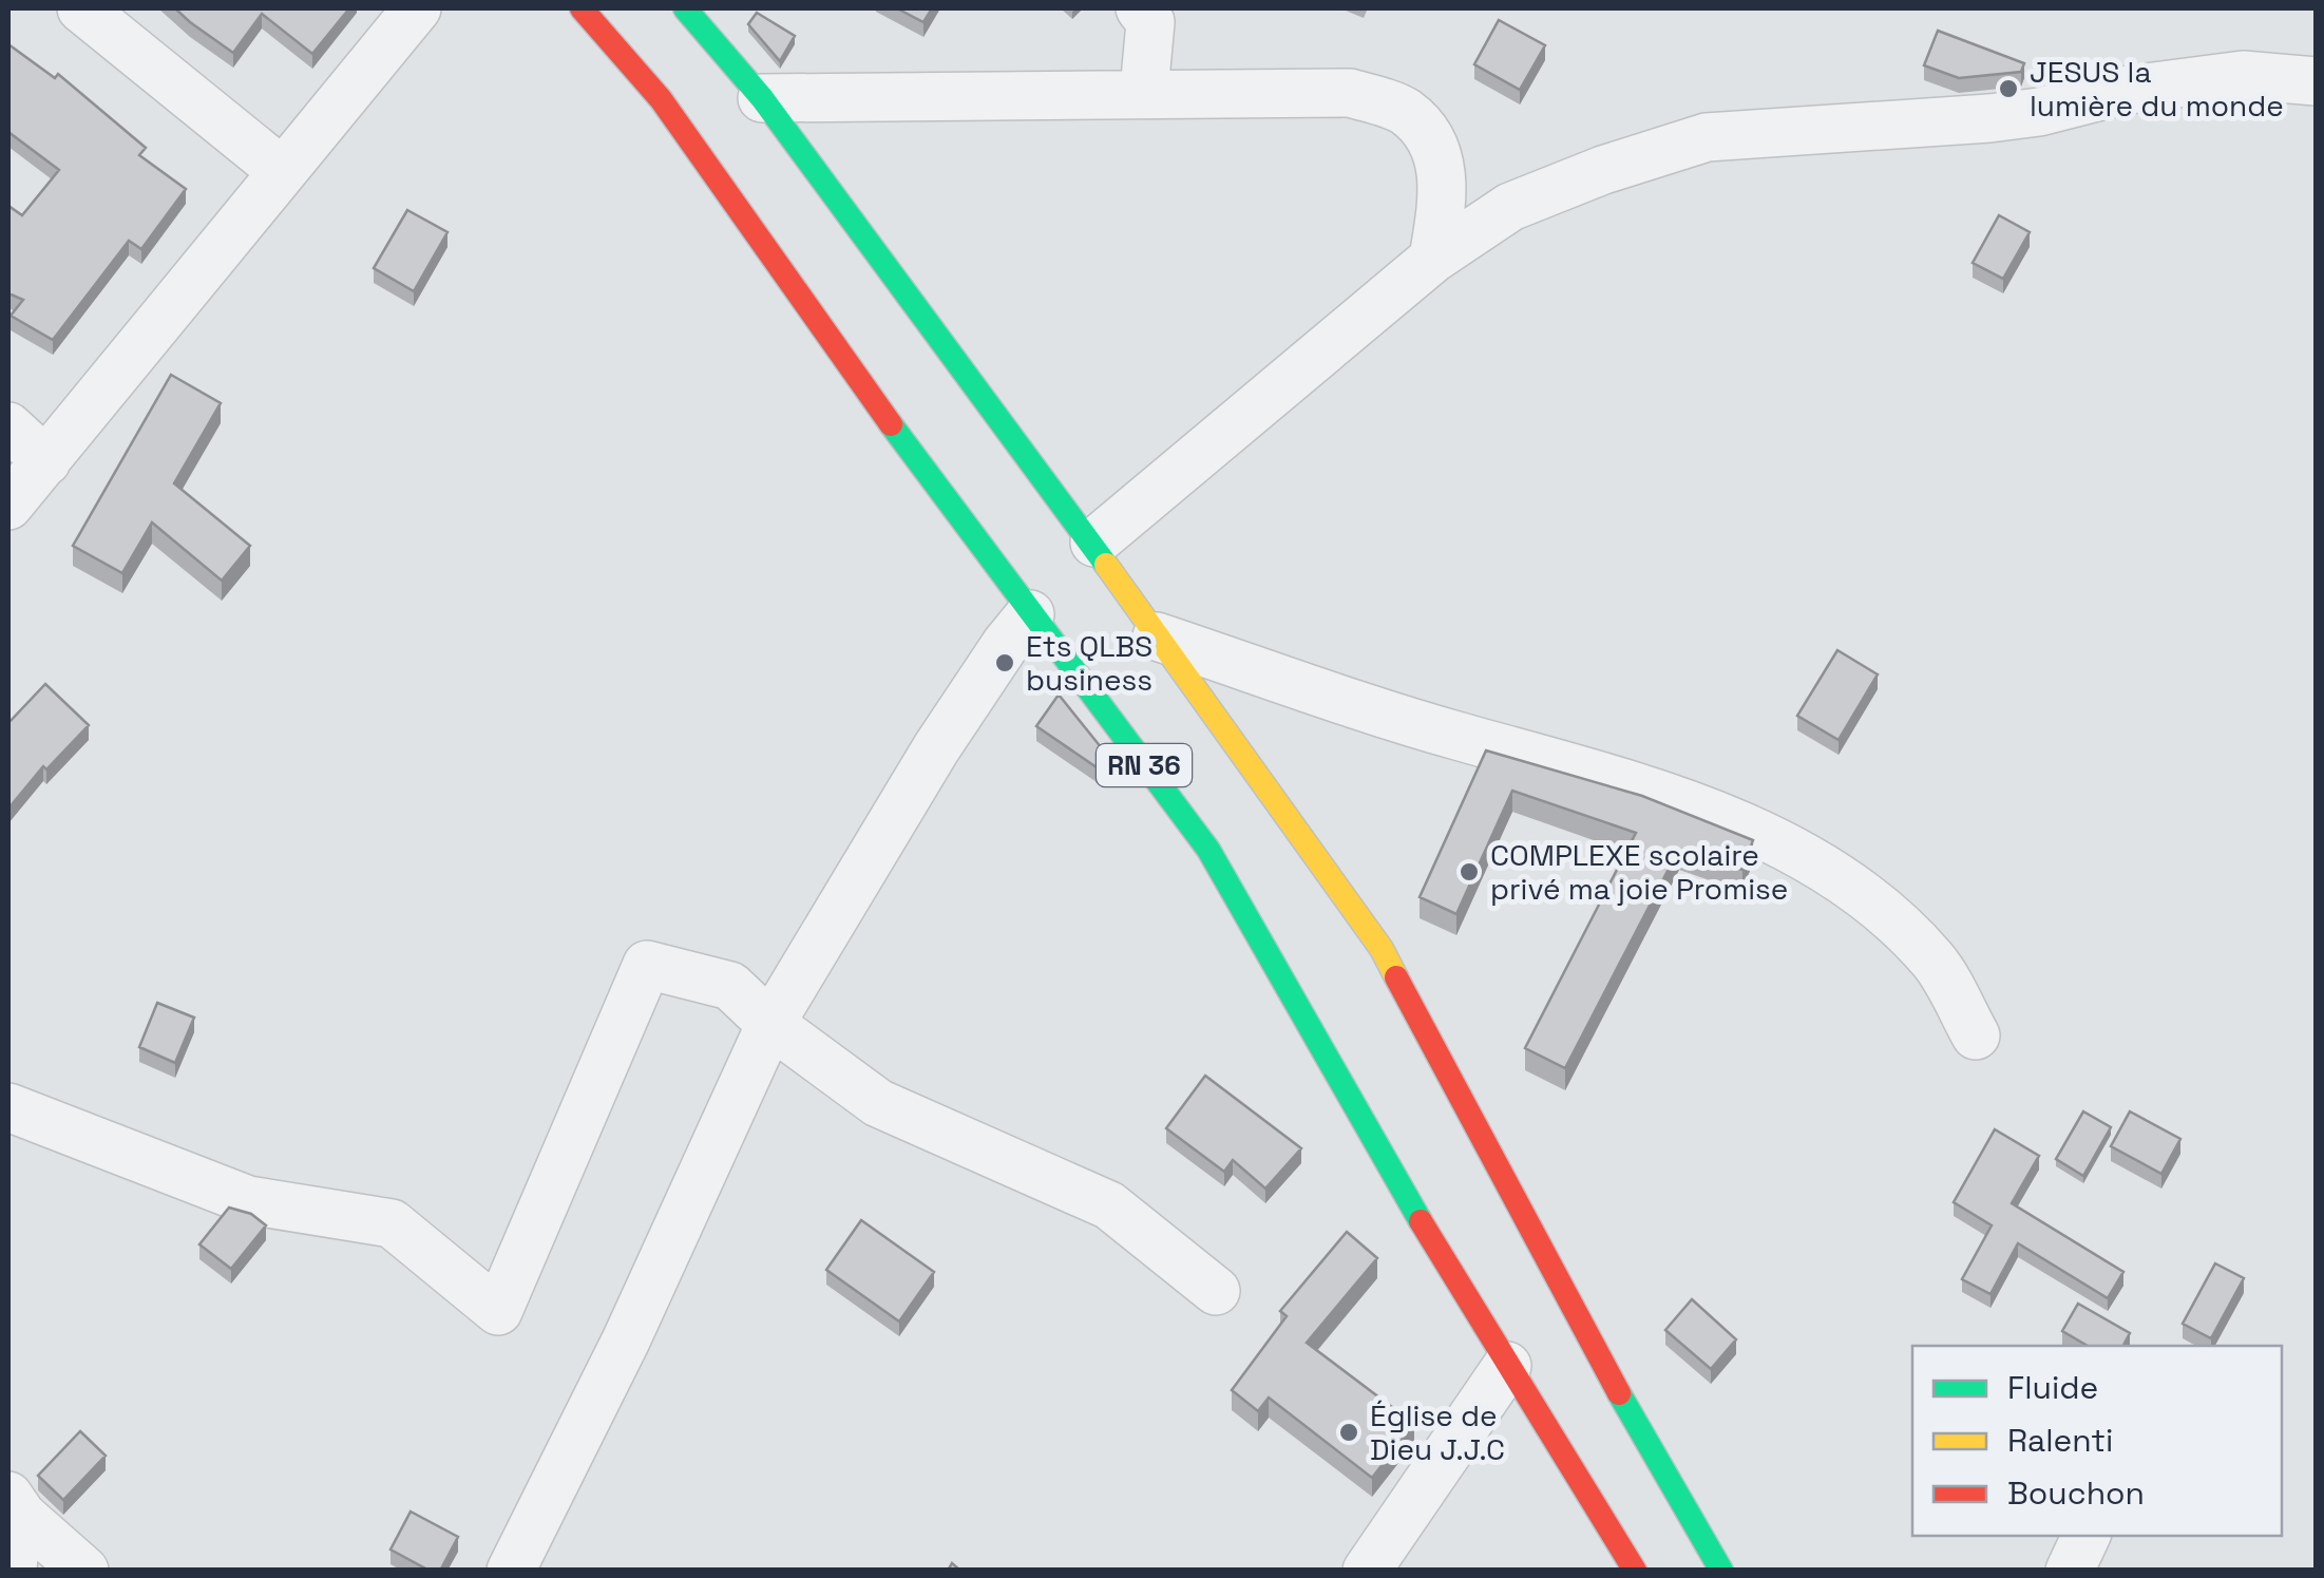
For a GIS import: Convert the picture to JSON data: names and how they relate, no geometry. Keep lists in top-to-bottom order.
{
  "streets": {
    "main road": ["RN 36"]
  },
  "places": [
    "JESUS la lumière du monde",
    "Ets QLBS business",
    "COMPLEXE scolaire privé ma joie Promise",
    "Église de Dieu J.J.C"
  ],
  "legend": ["Fluide", "Ralenti", "Bouchon"]
}
